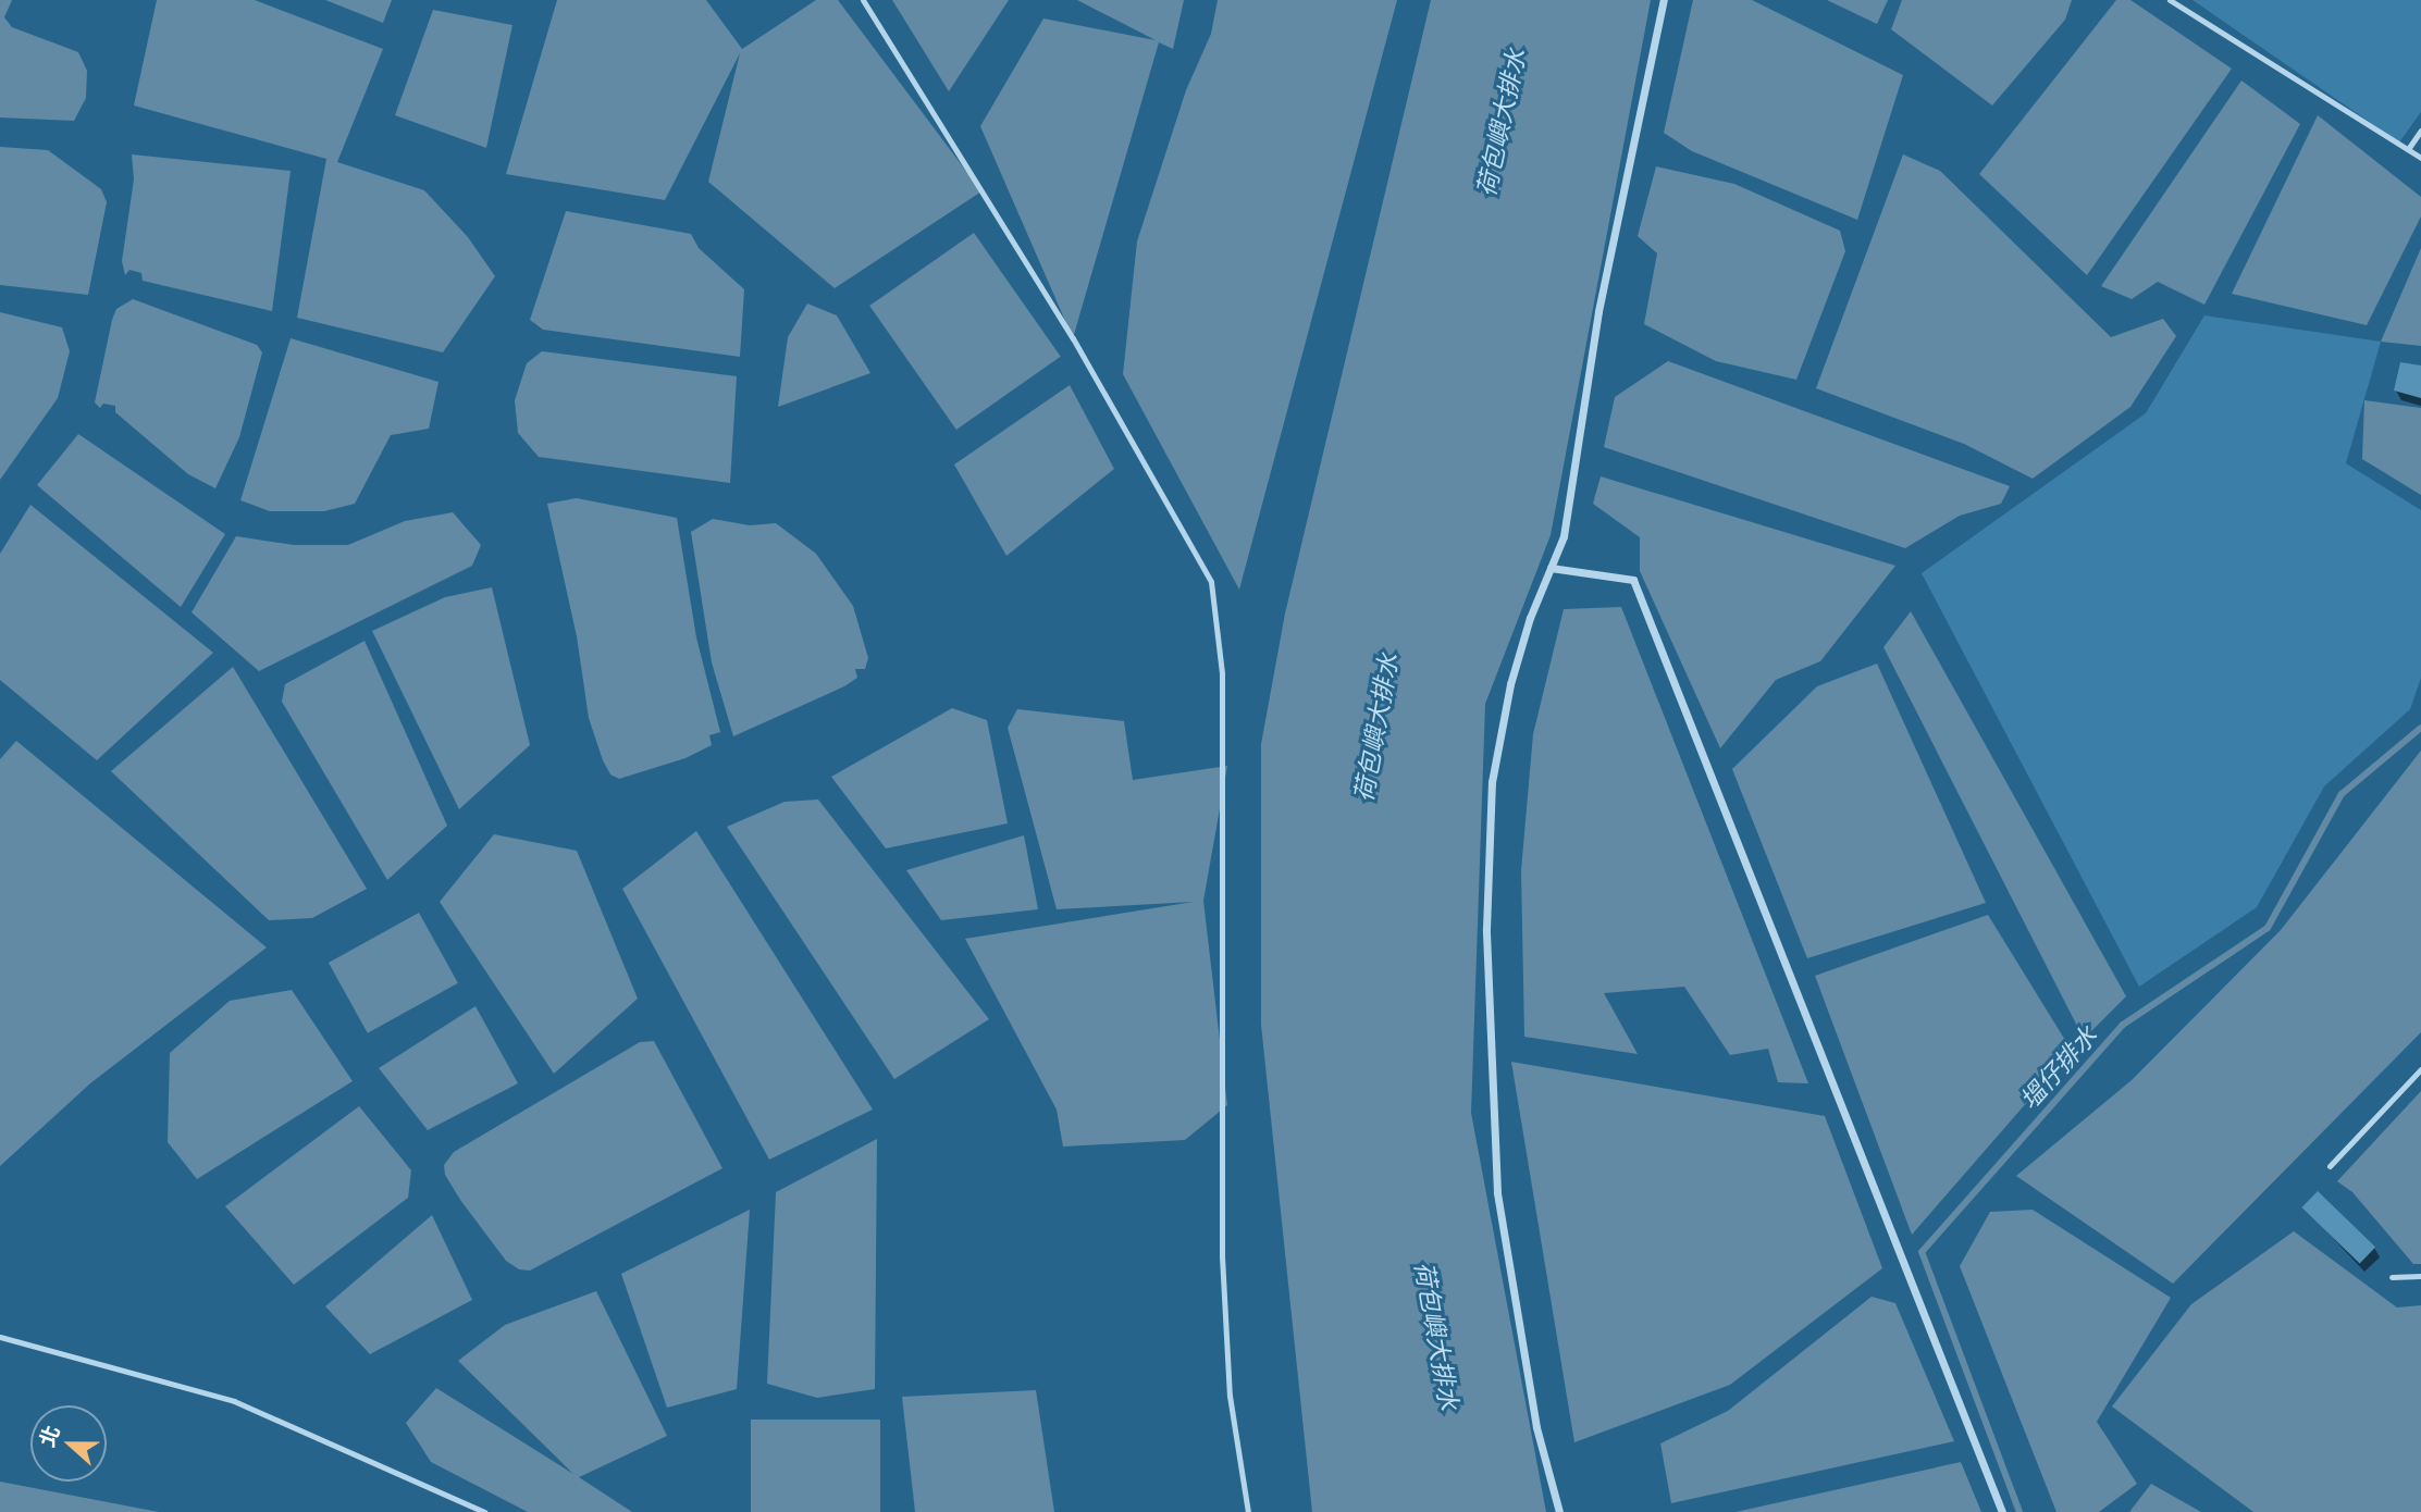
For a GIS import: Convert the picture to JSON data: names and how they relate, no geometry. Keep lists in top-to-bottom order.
{
  "water": ["荷包嶼大排水", "塭仔排水"],
  "north": "left"
}
